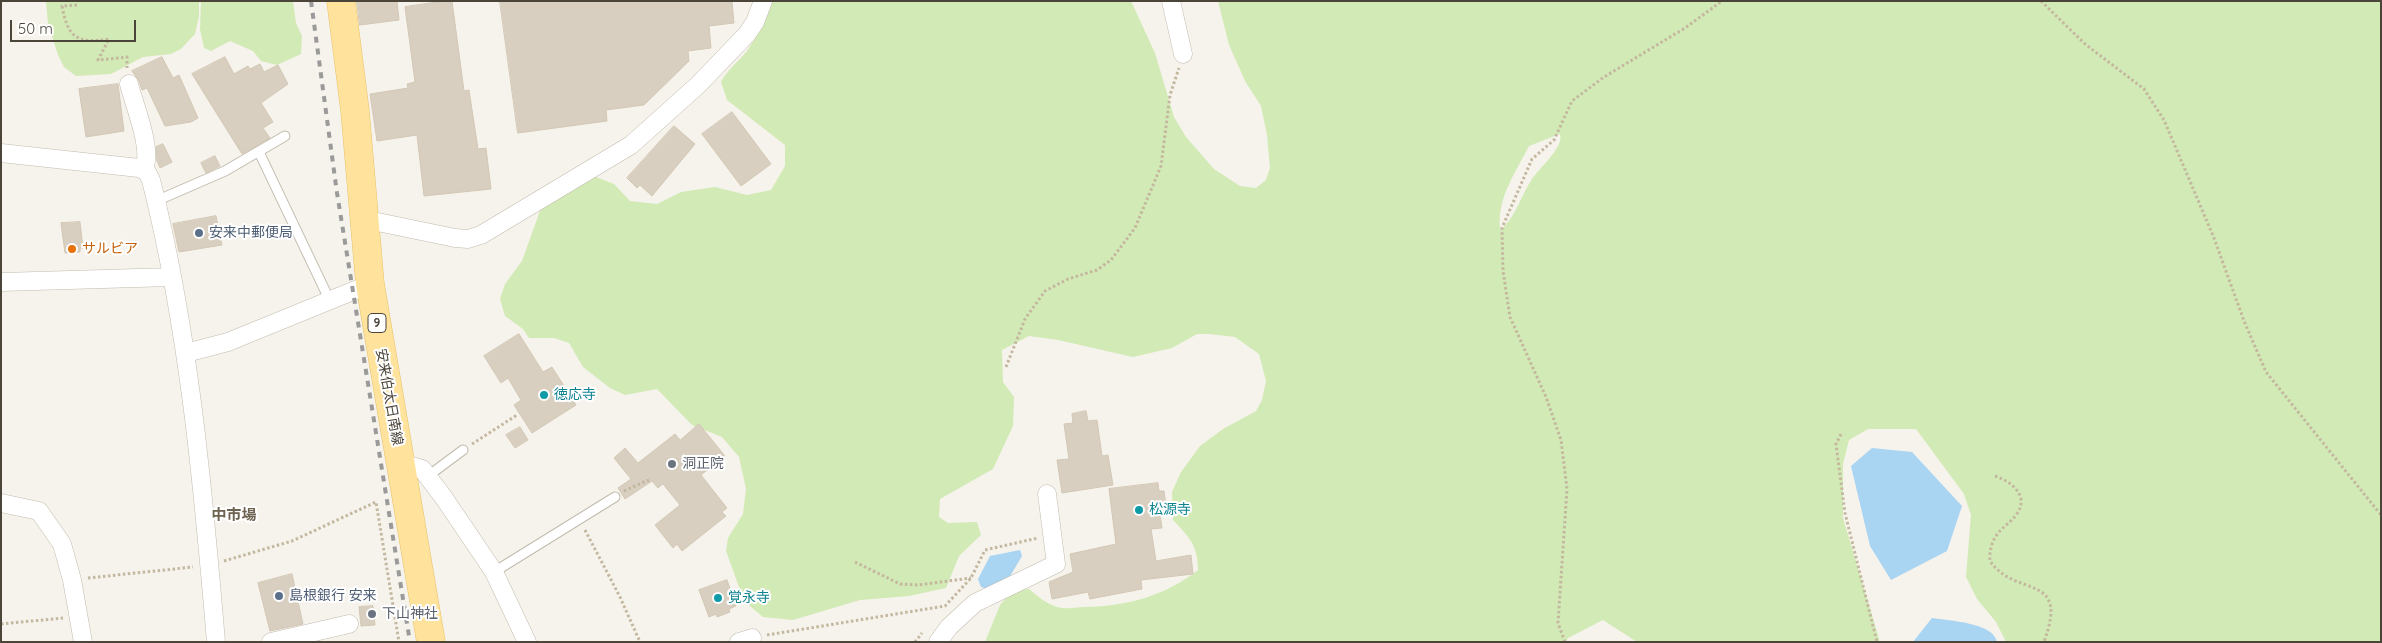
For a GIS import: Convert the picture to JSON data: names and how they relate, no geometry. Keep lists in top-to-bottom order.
{
  "streets": {
    "main road": ["9", "安来伯太日南線"]
  },
  "districts": ["中市場"],
  "places": [
    "安来中郵便局",
    "サルビア",
    "徳応寺",
    "洞正院",
    "松源寺",
    "島根銀行 安来",
    "覚永寺",
    "下山神社"
  ],
  "scale_bar": "50 m"
}
